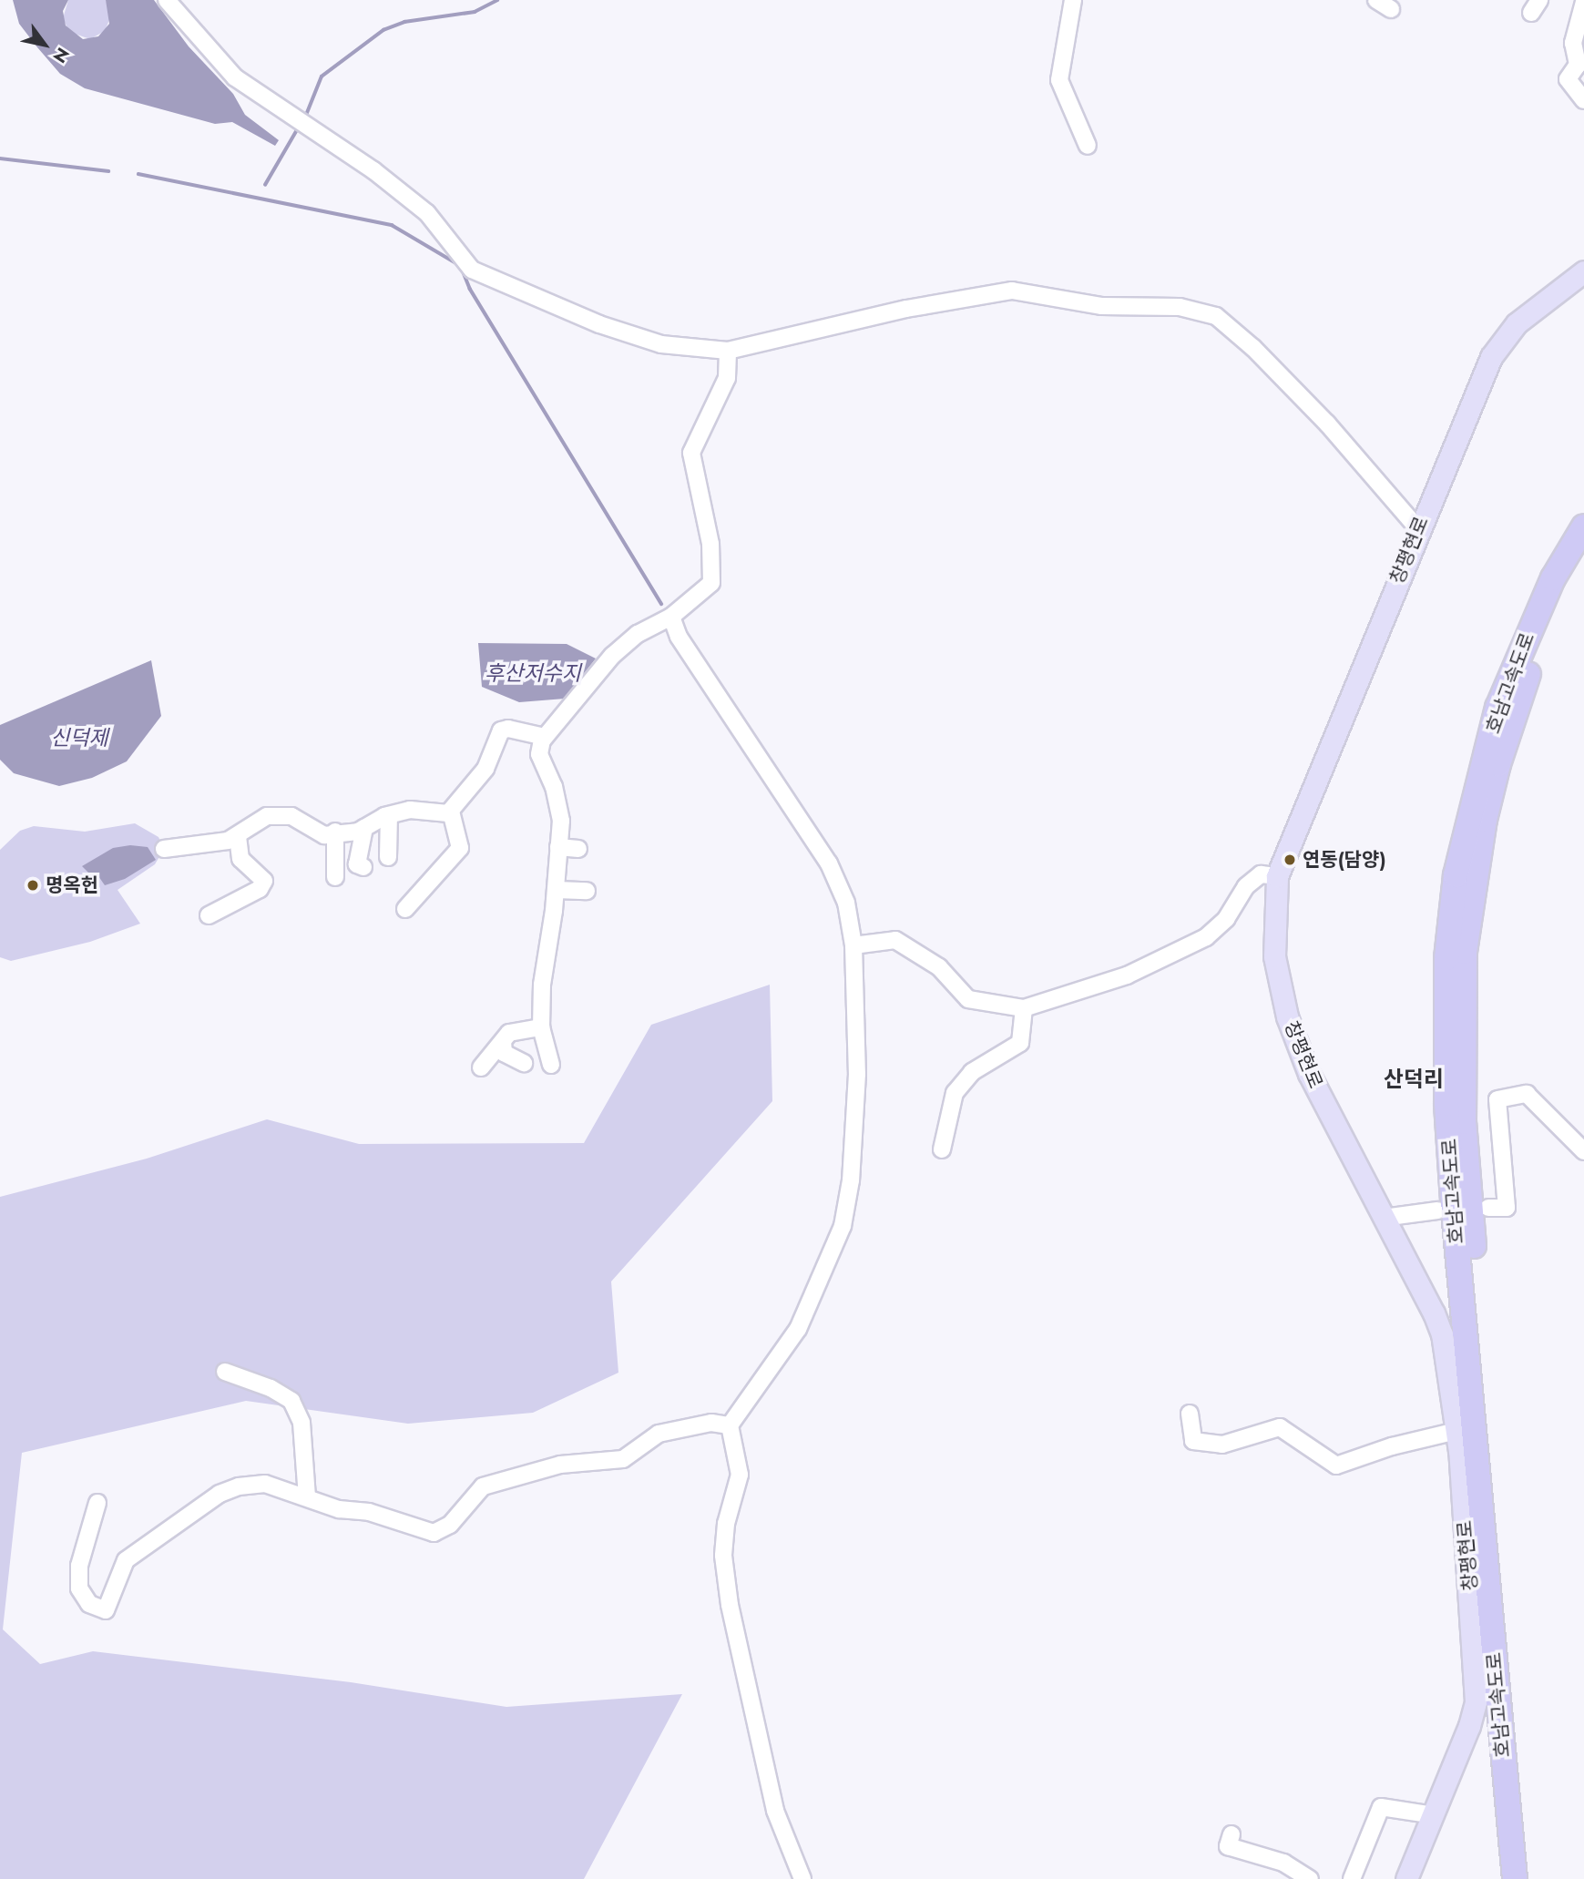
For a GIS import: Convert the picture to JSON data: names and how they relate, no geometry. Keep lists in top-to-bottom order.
{
  "streets": {
    "highway": ["호남고속도로"],
    "main road": ["창평현로"]
  },
  "districts": ["산덕리"],
  "water": ["후산저수지", "신덕제"],
  "places": ["연동(담양)", "명옥헌"],
  "north": "bottom right"
}
